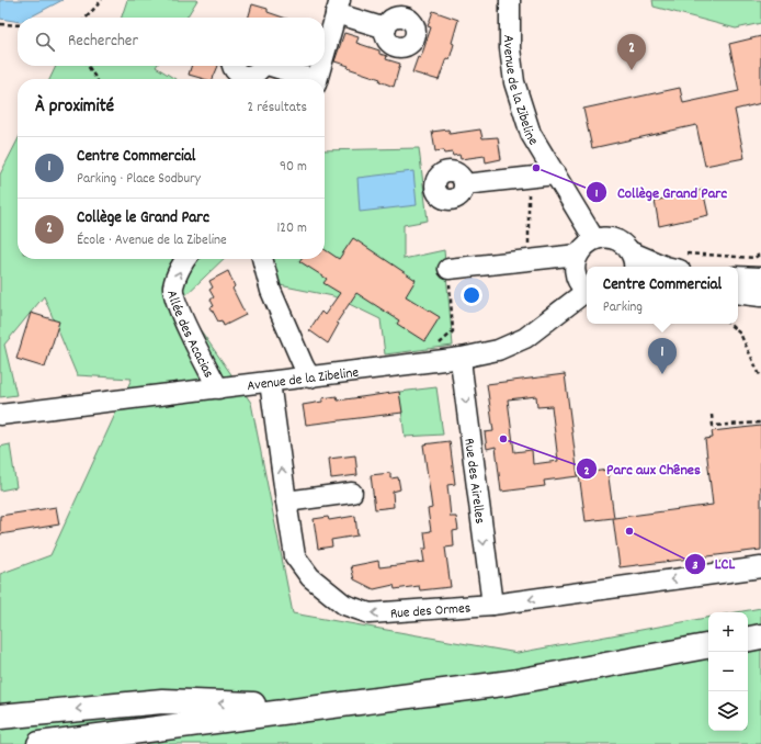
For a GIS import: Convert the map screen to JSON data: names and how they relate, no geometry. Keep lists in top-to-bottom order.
{
  "streets": {
    "street": [
      "Avenue de la Zibeline",
      "Allée des Acacias",
      "Rue des Airelles",
      "Rue des Ormes"
    ]
  },
  "crossings": [
    ["Avenue de la Zibeline", "Allée des Acacias"],
    ["Avenue de la Zibeline", "Rue des Airelles"],
    ["Avenue de la Zibeline", "Rue des Ormes"],
    ["Rue des Airelles", "Rue des Ormes"]
  ],
  "one_way": ["Allée des Acacias", "Rue des Airelles"],
  "places": ["Collège Grand Parc", "Parc aux Chênes", "LCL"],
  "page": {
    "search": "Rechercher",
    "pins": ["2", "1"],
    "heading": ["À proximité", "2 résultats"],
    "list": [
      {
        "mark": "1",
        "name": "Centre Commercial",
        "note": "Parking · Place Sodbury",
        "value": "90 m"
      },
      {
        "mark": "2",
        "name": "Collège le Grand Parc",
        "note": "École · Avenue de la Zibeline",
        "value": "120 m"
      }
    ],
    "popup": ["Centre Commercial", "Parking"],
    "map_buttons": ["+", "−"]
  }
}
